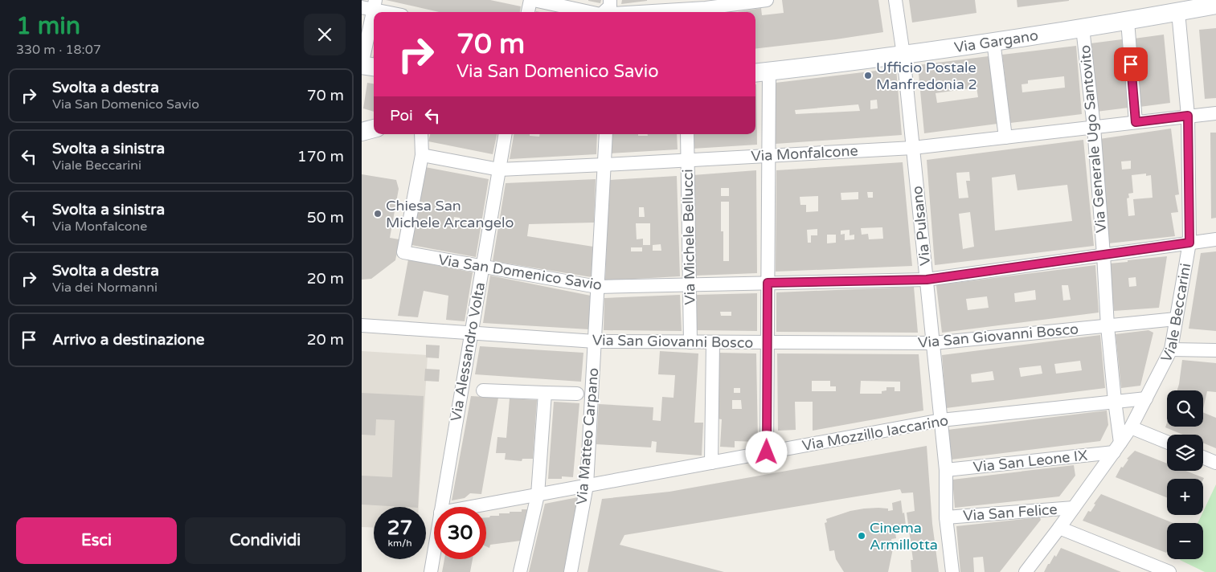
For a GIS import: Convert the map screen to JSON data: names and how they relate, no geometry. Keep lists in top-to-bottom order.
{
  "streets": {
    "main road": ["Via Gargano"],
    "street": [
      "Via Generale Ugo Santovito",
      "Via Monfalcone",
      "Via Pulsano",
      "Via Michele Bellucci",
      "Via San Domenico Savio",
      "Viale Beccarini",
      "Via San Giovanni Bosco",
      "Via Alessandro Volta",
      "Via Mozzillo Iaccarino",
      "Via Matteo Carpano",
      "Via San Leone IX",
      "Via San Felice"
    ]
  },
  "crossings": [
    ["Via Gargano", "Via Generale Ugo Santovito"],
    ["Via Gargano", "Via Pulsano"],
    ["Via Gargano", "Viale Beccarini"],
    ["Via Generale Ugo Santovito", "Via Monfalcone"],
    ["Via Generale Ugo Santovito", "Via San Domenico Savio"],
    ["Via Generale Ugo Santovito", "Viale Beccarini"],
    ["Via Generale Ugo Santovito", "Via San Giovanni Bosco"],
    ["Via Generale Ugo Santovito", "Via Mozzillo Iaccarino"],
    ["Via Generale Ugo Santovito", "Via San Leone IX"],
    ["Via Monfalcone", "Via Pulsano"],
    ["Via Monfalcone", "Via Michele Bellucci"],
    ["Via Monfalcone", "Via San Domenico Savio"],
    ["Via Monfalcone", "Viale Beccarini"],
    ["Via Monfalcone", "Via Alessandro Volta"],
    ["Via Monfalcone", "Via Matteo Carpano"],
    ["Via Pulsano", "Via San Domenico Savio"],
    ["Via Pulsano", "Via San Giovanni Bosco"],
    ["Via Pulsano", "Via Mozzillo Iaccarino"],
    ["Via Pulsano", "Via San Leone IX"],
    ["Via Pulsano", "Via San Felice"],
    ["Via Michele Bellucci", "Via San Domenico Savio"],
    ["Via Michele Bellucci", "Via San Giovanni Bosco"],
    ["Via San Domenico Savio", "Viale Beccarini"],
    ["Via San Domenico Savio", "Via Alessandro Volta"],
    ["Via San Domenico Savio", "Via Matteo Carpano"],
    ["Viale Beccarini", "Via San Giovanni Bosco"],
    ["Viale Beccarini", "Via Mozzillo Iaccarino"],
    ["Viale Beccarini", "Via San Leone IX"],
    ["Viale Beccarini", "Via San Felice"],
    ["Via San Giovanni Bosco", "Via Alessandro Volta"],
    ["Via San Giovanni Bosco", "Via Matteo Carpano"],
    ["Via Mozzillo Iaccarino", "Via Matteo Carpano"]
  ],
  "places": ["Ufficio Postale Manfredonia 2", "Chiesa San Michele Arcangelo", "Cinema Armillotta"],
  "page": {
    "heading": ["1 min", "330 m · 18:07"],
    "turn": ["70 m", "Via San Domenico Savio"],
    "list": [
      {
        "name": "Svolta a destra",
        "note": "Via San Domenico Savio",
        "value": "70 m"
      },
      {
        "name": "Svolta a sinistra",
        "note": "Viale Beccarini",
        "value": "170 m"
      },
      {
        "name": "Svolta a sinistra",
        "note": "Via Monfalcone",
        "value": "50 m"
      },
      {
        "name": "Svolta a destra",
        "note": "Via dei Normanni",
        "value": "20 m"
      },
      {
        "name": "Arrivo a destinazione",
        "value": "20 m"
      }
    ],
    "then": "Poi",
    "map_buttons": ["+", "−"],
    "speed": "27 km/h",
    "limit": "30",
    "buttons": ["Esci", "Condividi"]
  }
}
